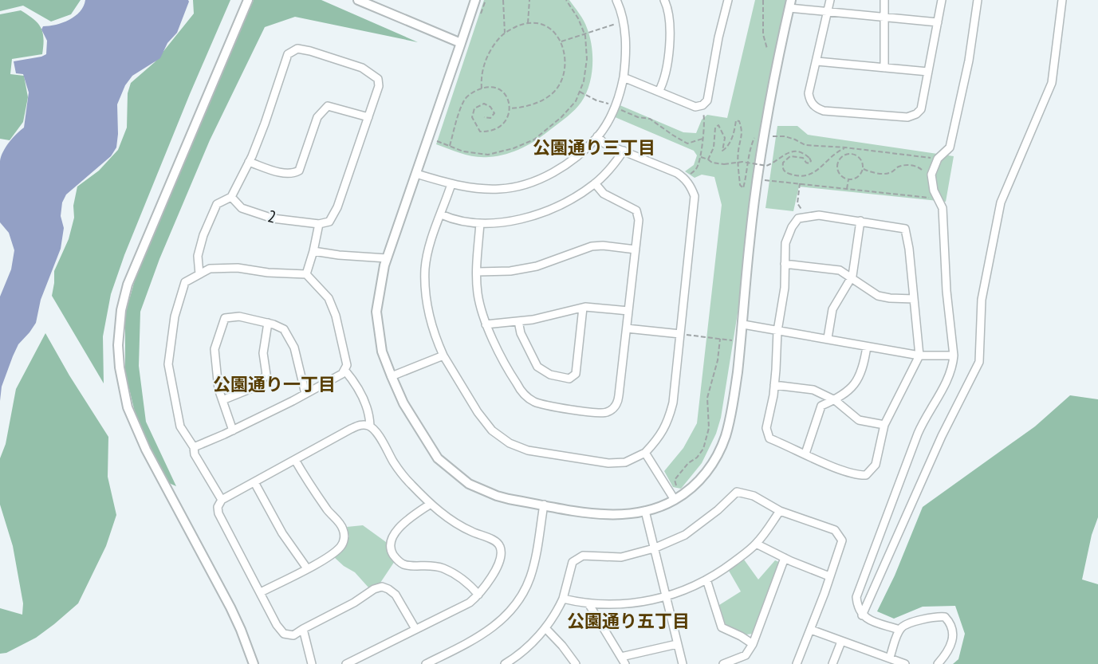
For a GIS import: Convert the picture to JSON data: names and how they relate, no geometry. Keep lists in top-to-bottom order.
{
  "streets": {
    "street": ["2"]
  },
  "districts": ["公園通り三丁目", "公園通り一丁目", "公園通り五丁目"]
}
